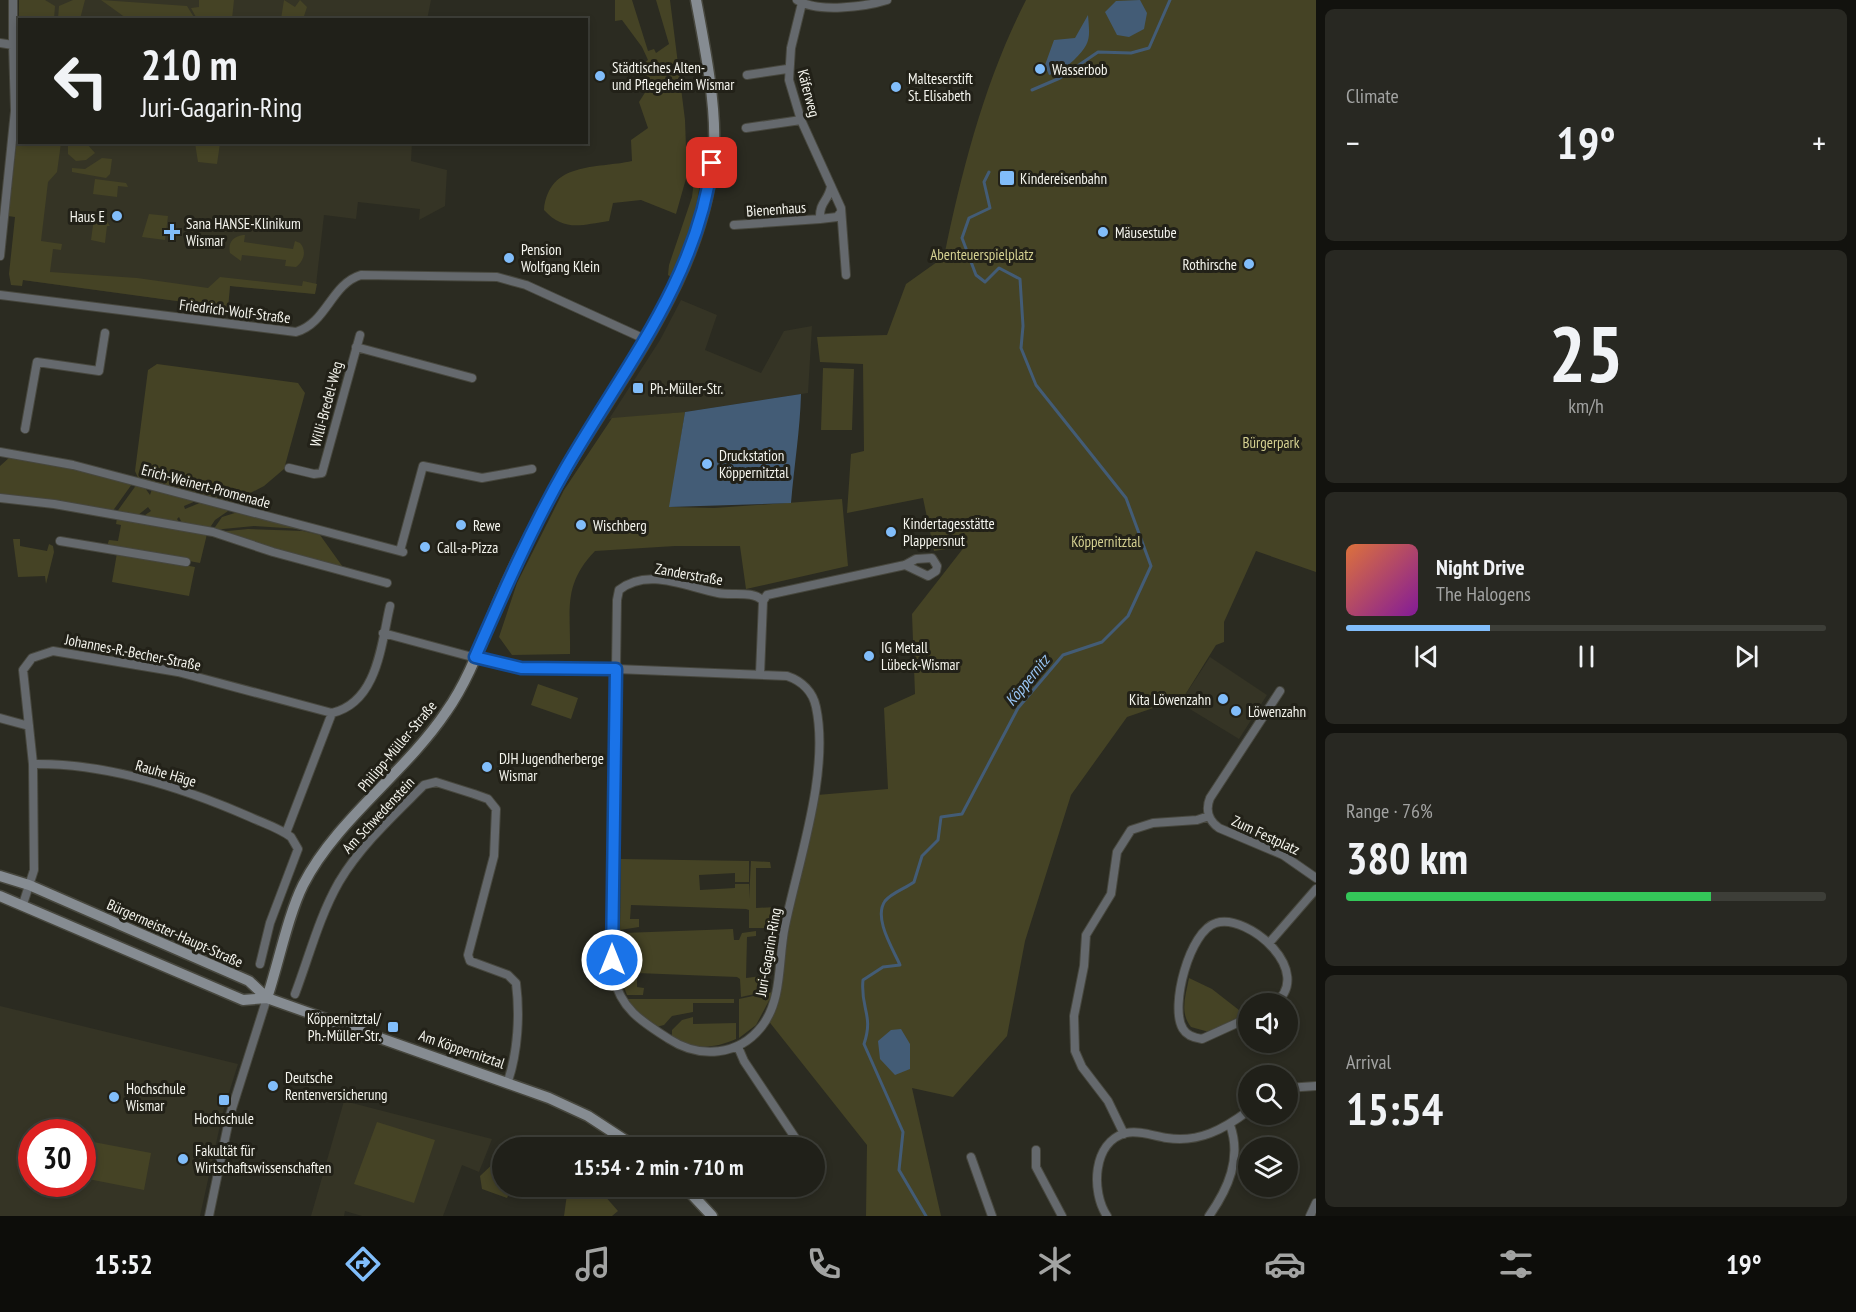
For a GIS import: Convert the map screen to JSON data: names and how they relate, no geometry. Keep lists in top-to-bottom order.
{
  "streets": {
    "street": [
      "Käferweg",
      "Bienenhaus",
      "Friedrich-Wolf-Straße",
      "Willi-Bredel-Weg",
      "Erich-Weinert-Promenade",
      "Zanderstraße",
      "Johannes-R.-Becher-Straße",
      "Philipp-Müller-Straße",
      "Rauhe Häge",
      "Am Schwedenstein",
      "Zum Festplatz",
      "Bürgermeister-Haupt-Straße",
      "Juri-Gagarin-Ring",
      "Am Köppernitztal"
    ]
  },
  "crossings": [
    ["Friedrich-Wolf-Straße", "Philipp-Müller-Straße"],
    ["Zanderstraße", "Juri-Gagarin-Ring"],
    ["Johannes-R.-Becher-Straße", "Rauhe Häge"],
    ["Johannes-R.-Becher-Straße", "Bürgermeister-Haupt-Straße"],
    ["Philipp-Müller-Straße", "Bürgermeister-Haupt-Straße"],
    ["Philipp-Müller-Straße", "Juri-Gagarin-Ring"],
    ["Philipp-Müller-Straße", "Am Köppernitztal"],
    ["Am Schwedenstein", "Am Köppernitztal"],
    ["Bürgermeister-Haupt-Straße", "Am Köppernitztal"]
  ],
  "water": ["Köppernitz"],
  "parks": ["Abenteuerspielplatz", "Bürgerpark", "Köppernitztal"],
  "places": {
    "other": [
      "Wasserbob",
      "Städtisches Alten- und Pflegeheim Wismar",
      "Malteserstift St. Elisabeth",
      "Haus E",
      "Mäusestube",
      "Pension Wolfgang Klein",
      "Rothirsche",
      "Druckstation Köppernitztal",
      "Rewe",
      "Wischberg",
      "Kindertagesstätte Plappersnut",
      "Call-a-Pizza",
      "IG Metall Lübeck-Wismar",
      "Kita Löwenzahn",
      "Löwenzahn",
      "DJH Jugendherberge Wismar",
      "Deutsche Rentenversicherung",
      "Hochschule Wismar",
      "Fakultät für Wirtschaftswissenschaften"
    ],
    "transit": [
      "Kindereisenbahn",
      "Ph.-Müller-Str.",
      "Köppernitztal/ Ph.-Müller-Str.",
      "Hochschule"
    ],
    "health": ["Sana HANSE-Klinikum Wismar"]
  },
  "page": {
    "tile": [
      "Climate",
      ["25", "km/h"],
      ["Range · 76%", "380 km"],
      ["Arrival", "15:54"]
    ],
    "turn": ["210 m", "Juri-Gagarin-Ring"],
    "heat": ["−", "19°", "+"],
    "song": ["Night Drive", "The Halogens"],
    "limit": "30",
    "trip": "15:54 · 2 min · 710 m",
    "tabs": ["15:52", "19°"]
  }
}
